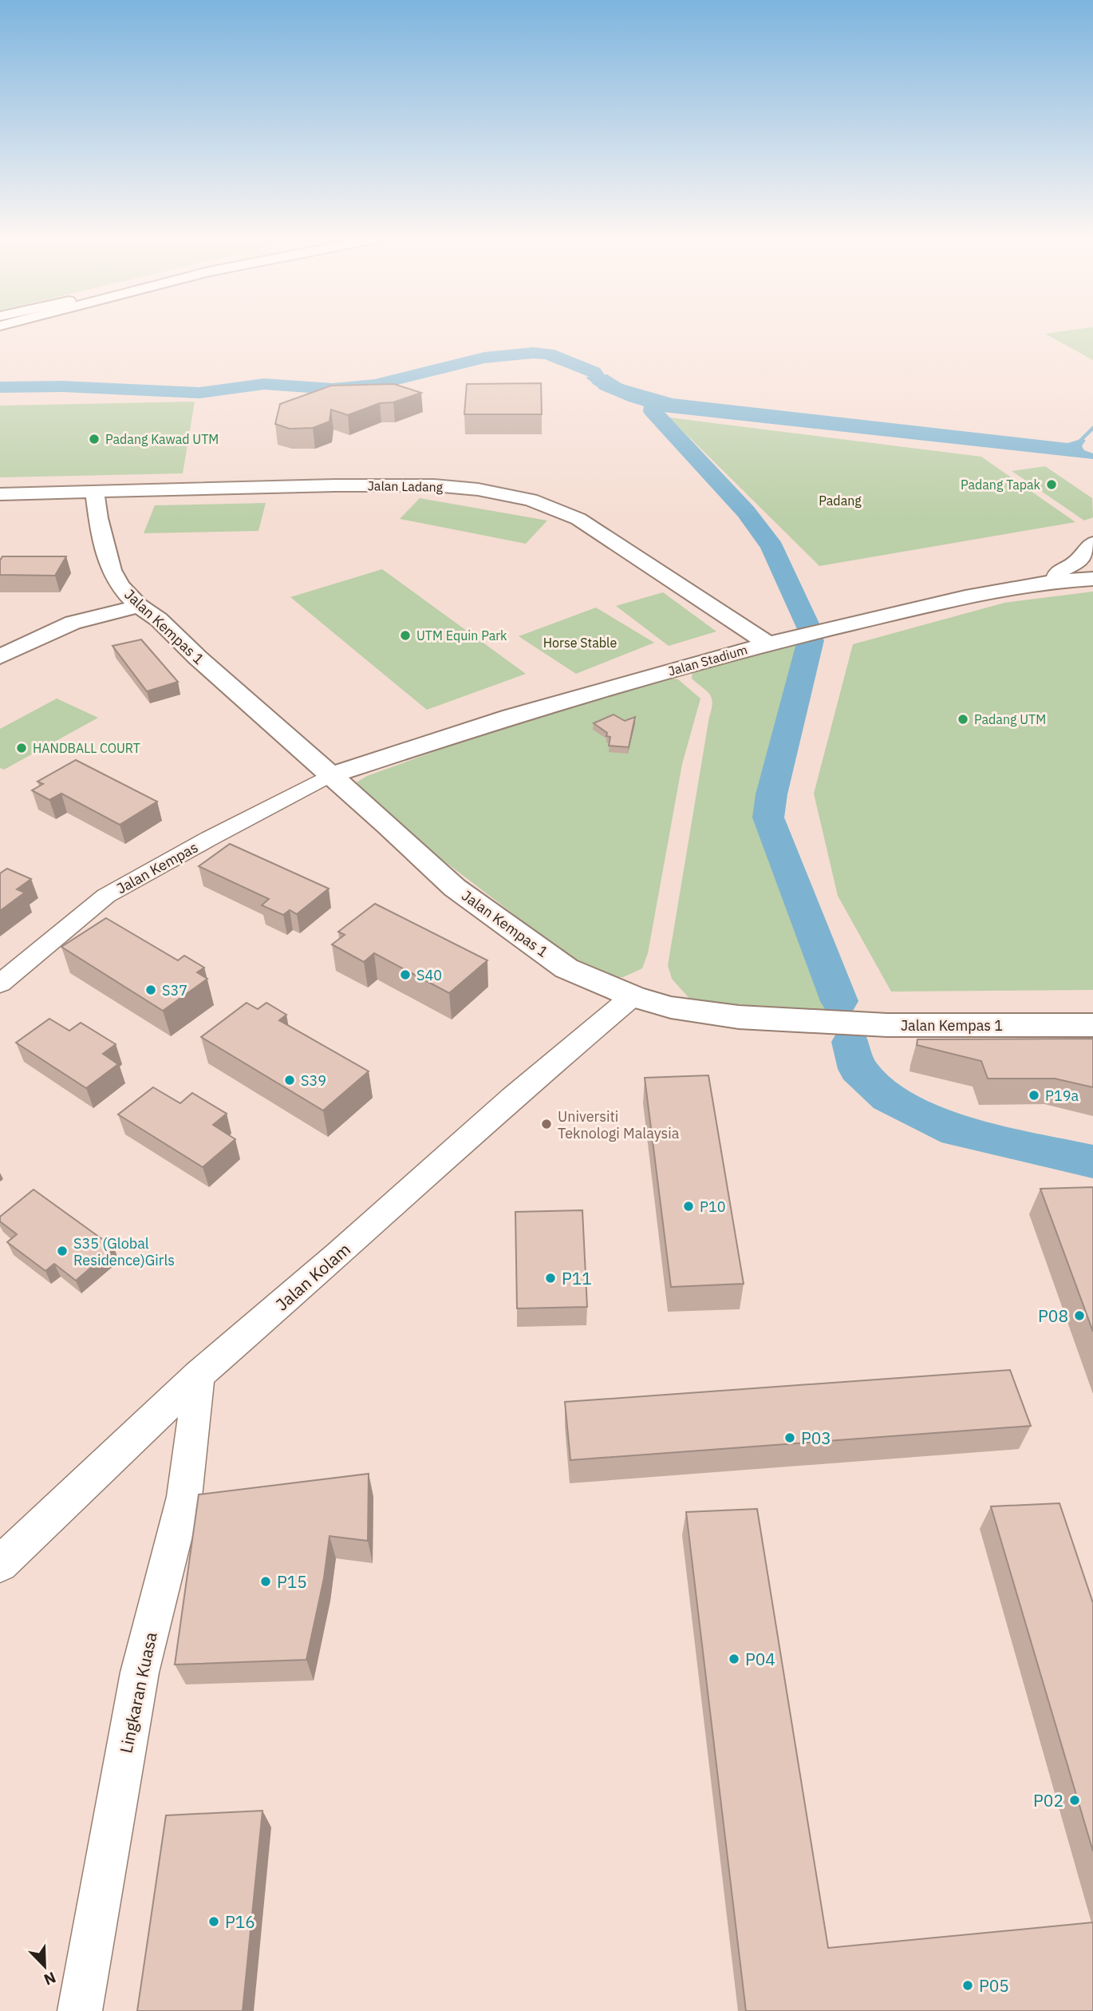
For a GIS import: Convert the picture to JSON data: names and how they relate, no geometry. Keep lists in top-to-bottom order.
{
  "streets": {
    "main road": ["Jalan Ladang", "Jalan Kempas 1", "Jalan Stadium"],
    "street": ["Jalan Kempas", "Jalan Kolam", "Lingkaran Kuasa"]
  },
  "crossings": [
    ["Jalan Ladang", "Jalan Kempas 1"],
    ["Jalan Ladang", "Jalan Stadium"],
    ["Jalan Kempas 1", "Jalan Stadium"],
    ["Jalan Kempas 1", "Jalan Kempas"],
    ["Jalan Kempas 1", "Jalan Kolam"],
    ["Jalan Stadium", "Jalan Kempas"],
    ["Jalan Kolam", "Lingkaran Kuasa"]
  ],
  "parks": ["Padang", "Horse Stable"],
  "places": [
    "Padang Kawad UTM",
    "Padang Tapak",
    "UTM Equin Park",
    "Padang UTM",
    "HANDBALL COURT",
    "S40",
    "S37",
    "S39",
    "P19a",
    "Universiti Teknologi Malaysia",
    "P10",
    "S35 (Global Residence)Girls",
    "P11",
    "P08",
    "P03",
    "P15",
    "P04",
    "P02",
    "P16",
    "P05"
  ],
  "north": "bottom right"
}
